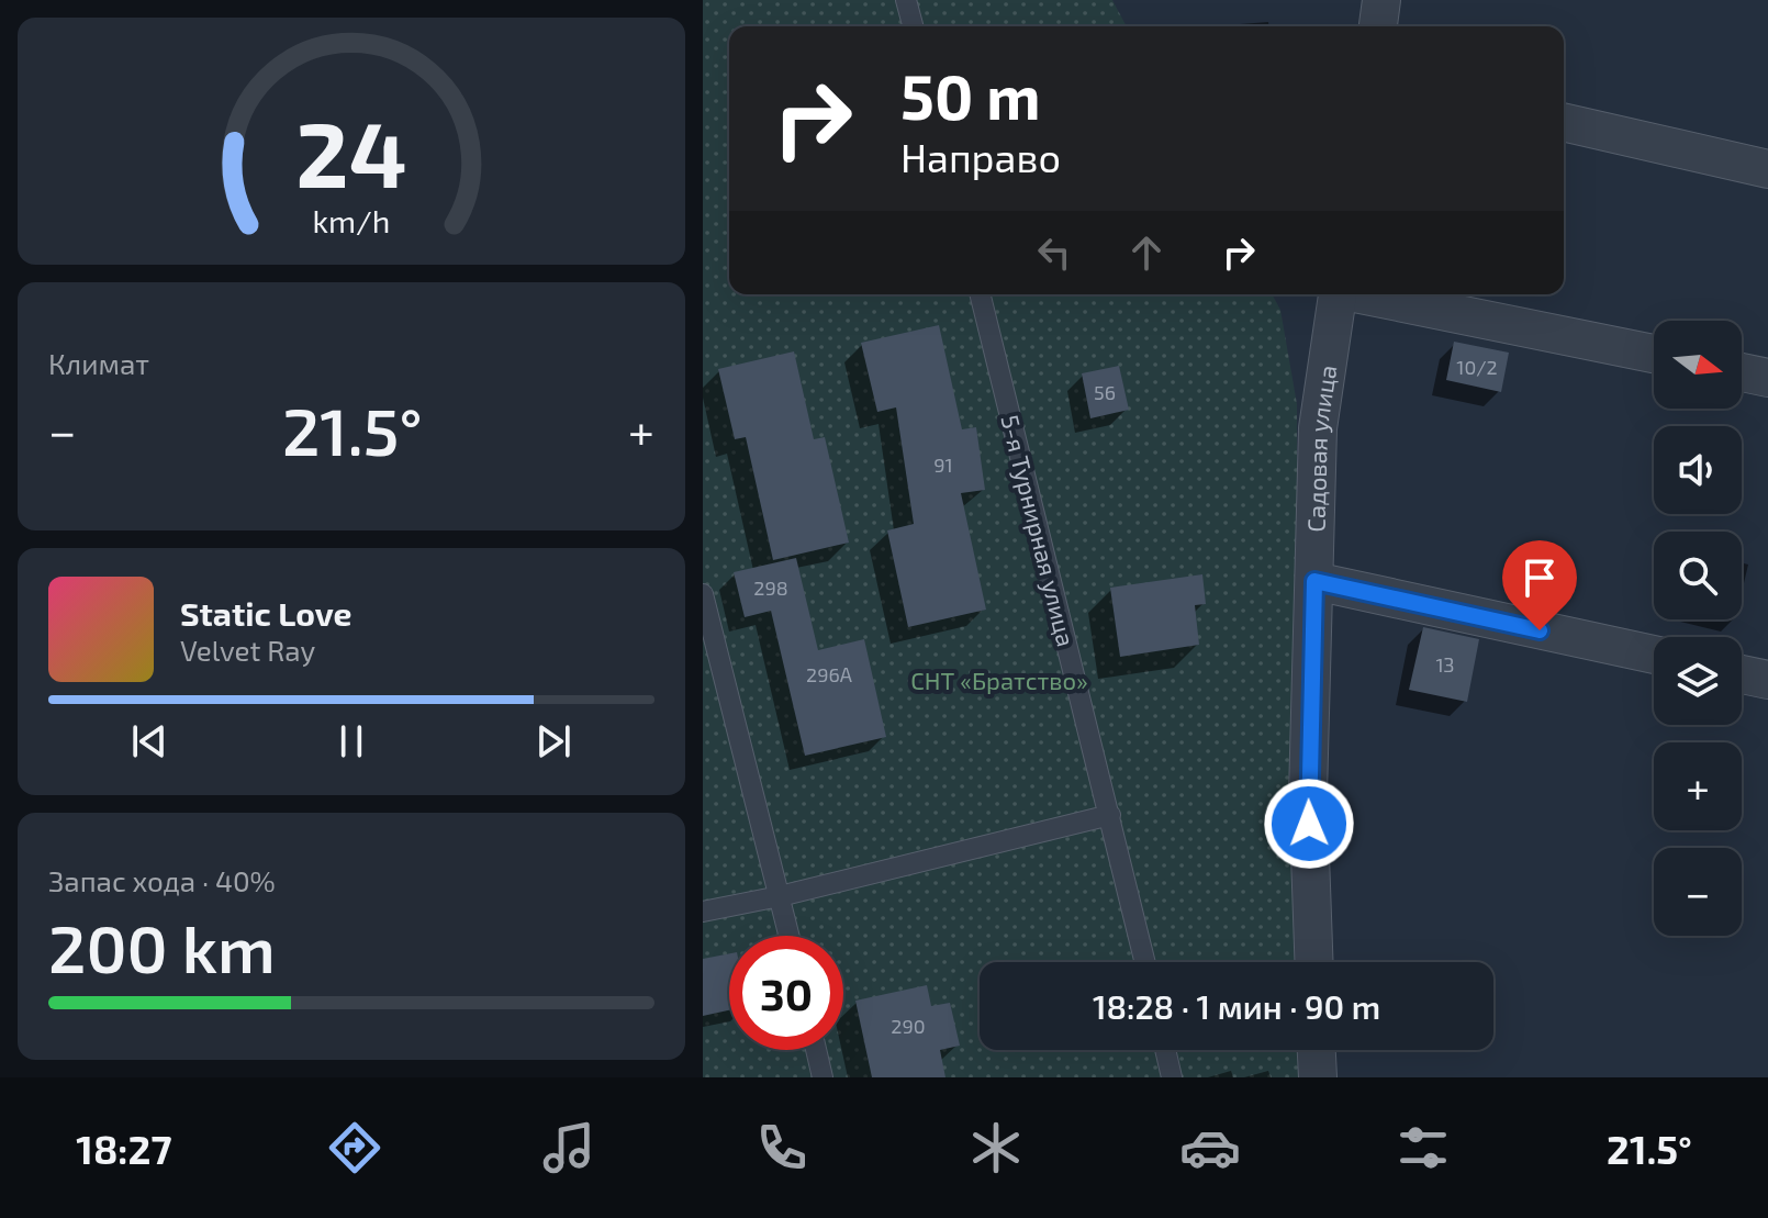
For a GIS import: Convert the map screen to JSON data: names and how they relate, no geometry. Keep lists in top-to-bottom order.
{
  "streets": {
    "street": ["Садовая улица"],
    "lane": ["5-я Турнирная улица"]
  },
  "parks": ["СНТ «Братство»"],
  "house_numbers": [
    "10/2",
    "56",
    "91",
    "298",
    "1З",
    "296А",
    "290"
  ],
  "north": "right",
  "page": {
    "turn": ["50 m", "Направо"],
    "tile": [
      "Климат",
      ["Запас хода · 40%", "200 km"]
    ],
    "map_buttons": ["+", "−"],
    "heat": ["−", "21.5°", "+"],
    "song": ["Static Love", "Velvet Ray"],
    "limit": "30",
    "trip": "18:28 · 1 мин · 90 m",
    "tabs": ["18:27", "21.5°"],
    "gauge": ["24", "km/h"]
  }
}
